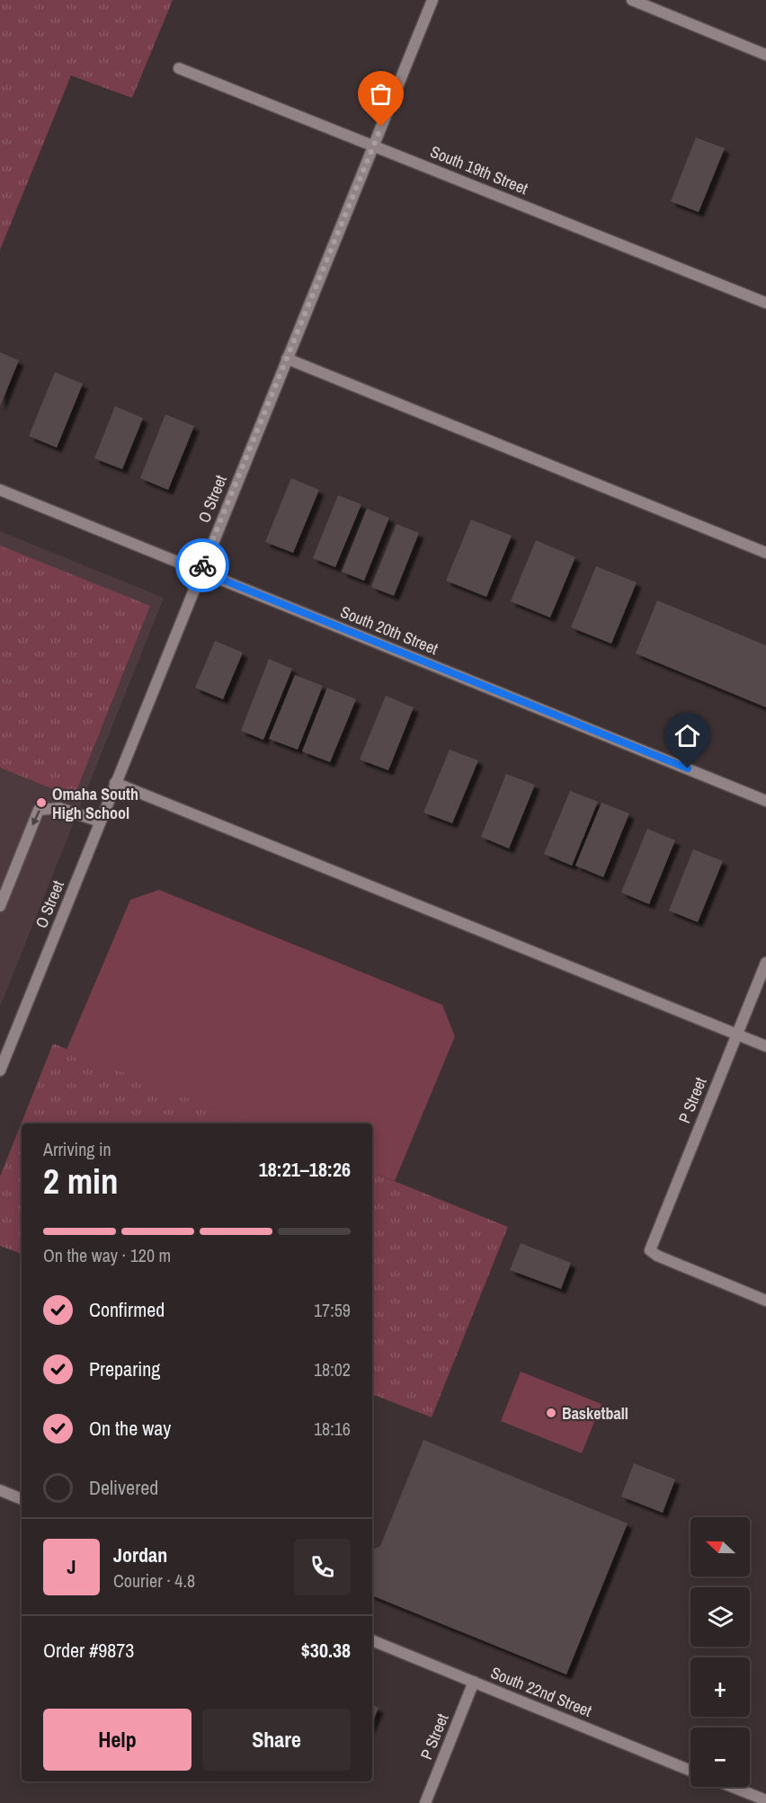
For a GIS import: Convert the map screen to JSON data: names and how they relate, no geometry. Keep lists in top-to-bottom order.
{
  "streets": {
    "street": [
      "South 19th Street",
      "O Street",
      "South 20th Street",
      "P Street",
      "South 22nd Street"
    ]
  },
  "crossings": [
    ["South 19th Street", "O Street"],
    ["O Street", "South 20th Street"],
    ["P Street", "South 22nd Street"]
  ],
  "places": ["Omaha South High School", "Basketball"],
  "north": "left",
  "page": {
    "heading": ["2 min", "Arriving in", "18:21–18:26"],
    "panel": [
      "Jordan",
      "Courier · 4.8",
      "Order #9873",
      "$30.38"
    ],
    "bar": "On the way · 120 m",
    "list": [
      ["Confirmed", "17:59"],
      ["Preparing", "18:02"],
      ["On the way", "18:16"],
      "Delivered"
    ],
    "map_buttons": ["+", "−"],
    "round": "J",
    "buttons": ["Help", "Share"]
  }
}
